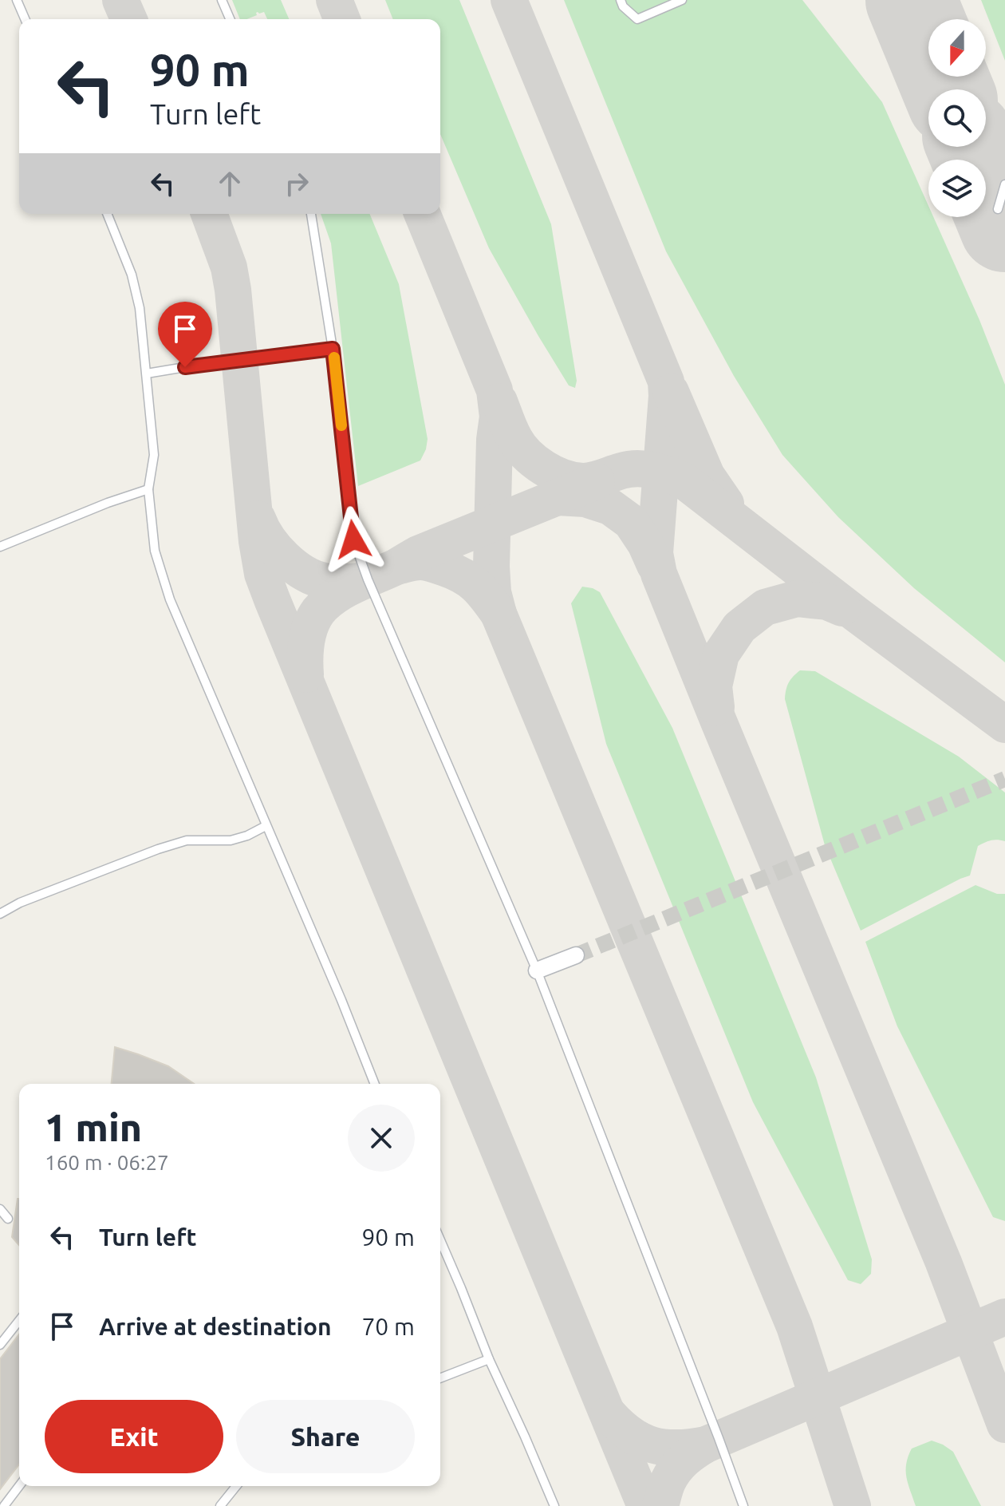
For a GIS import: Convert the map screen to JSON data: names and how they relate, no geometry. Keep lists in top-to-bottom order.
{
  "north": "bottom",
  "page": {
    "turn": ["90 m", "Turn left"],
    "heading": ["1 min", "160 m · 06:27"],
    "list": [
      {
        "name": "Turn left",
        "value": "90 m"
      },
      {
        "name": "Arrive at destination",
        "value": "70 m"
      }
    ],
    "buttons": ["Exit", "Share"]
  }
}
